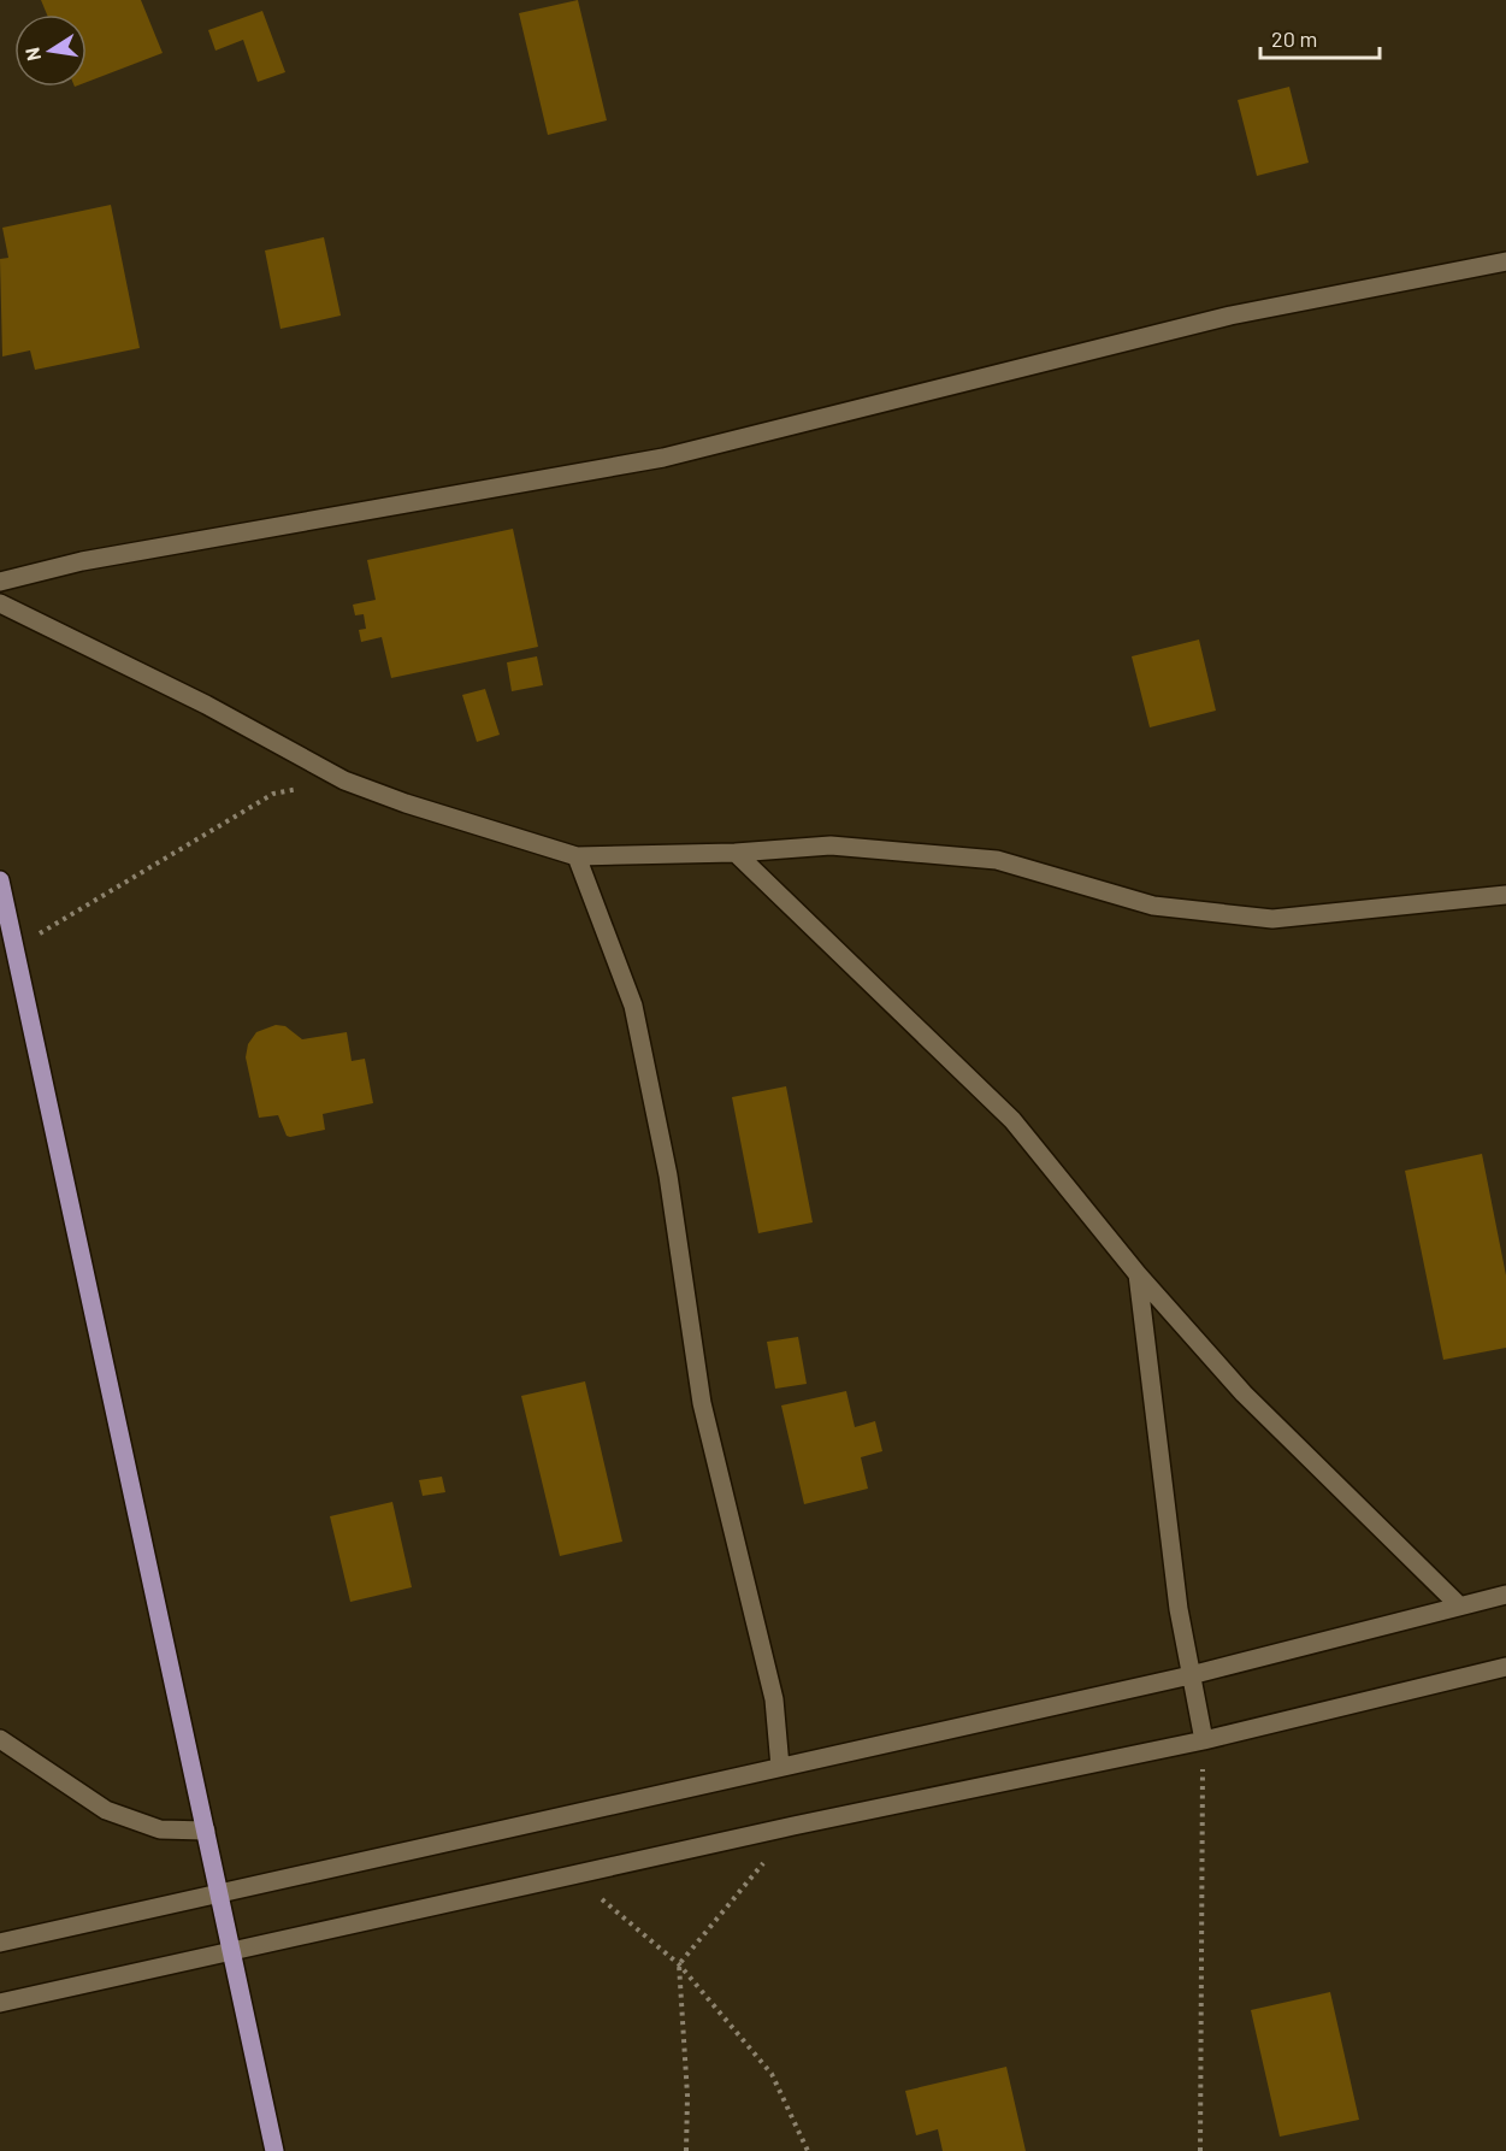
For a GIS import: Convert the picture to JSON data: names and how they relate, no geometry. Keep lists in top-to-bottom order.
{
  "scale_bar": "20 m",
  "north": "left"
}
